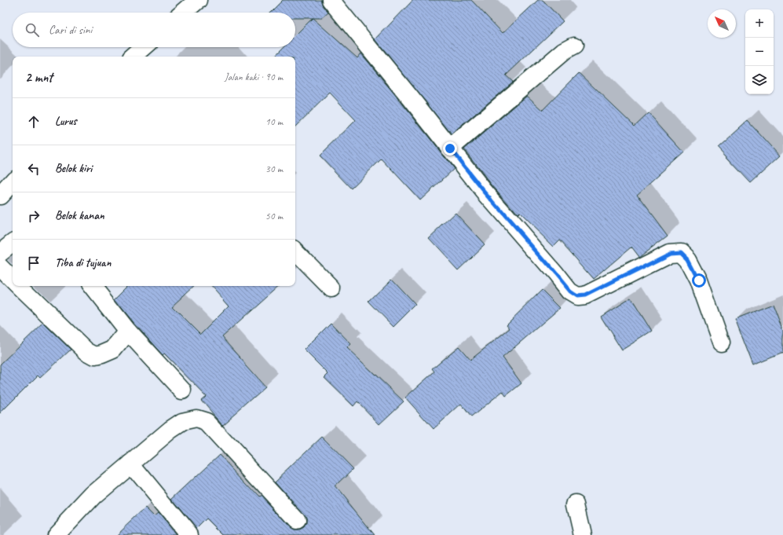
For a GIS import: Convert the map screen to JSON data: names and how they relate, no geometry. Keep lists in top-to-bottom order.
{
  "north": "top left",
  "page": {
    "map_buttons": ["+", "−"],
    "search": "Cari di sini",
    "heading": ["2 mnt", "Jalan kaki · 90 m"],
    "list": [
      ["Lurus", "10 m"],
      ["Belok kiri", "30 m"],
      ["Belok kanan", "50 m"],
      "Tiba di tujuan"
    ]
  }
}
